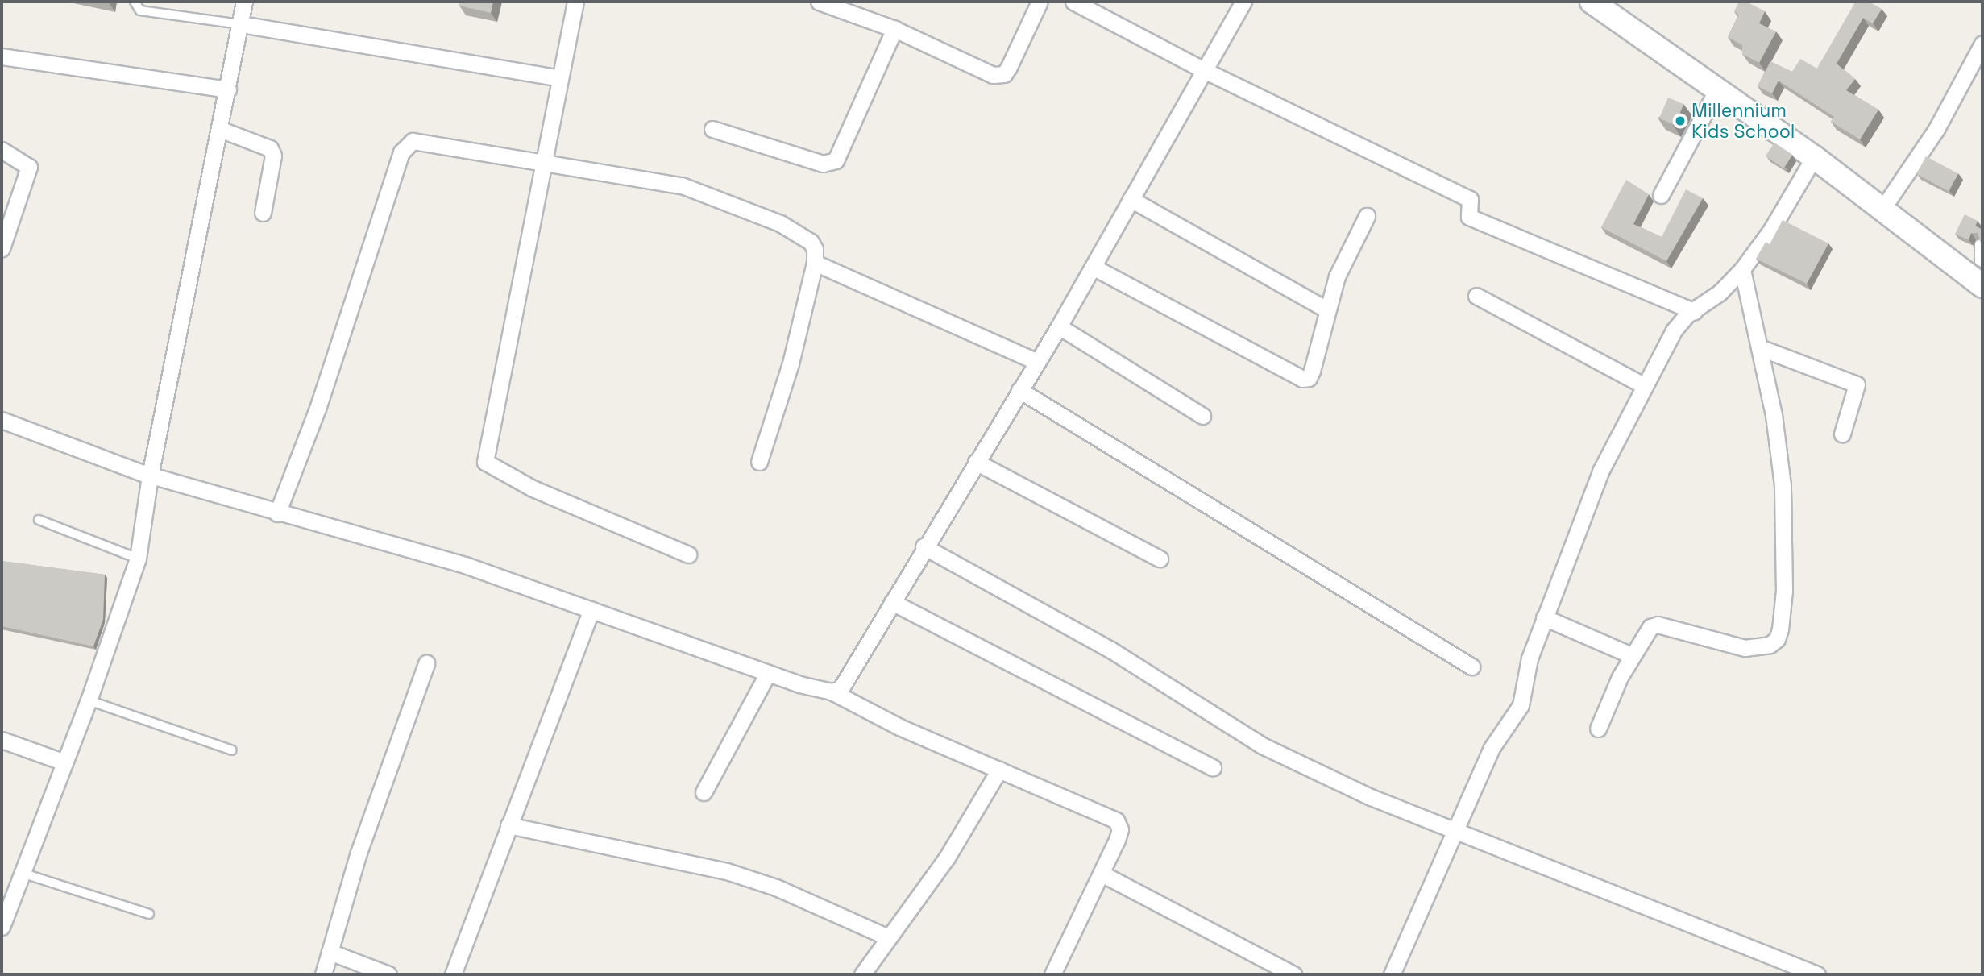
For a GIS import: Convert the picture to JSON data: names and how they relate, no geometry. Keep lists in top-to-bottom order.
{
  "places": ["Millennium Kids School"]
}
